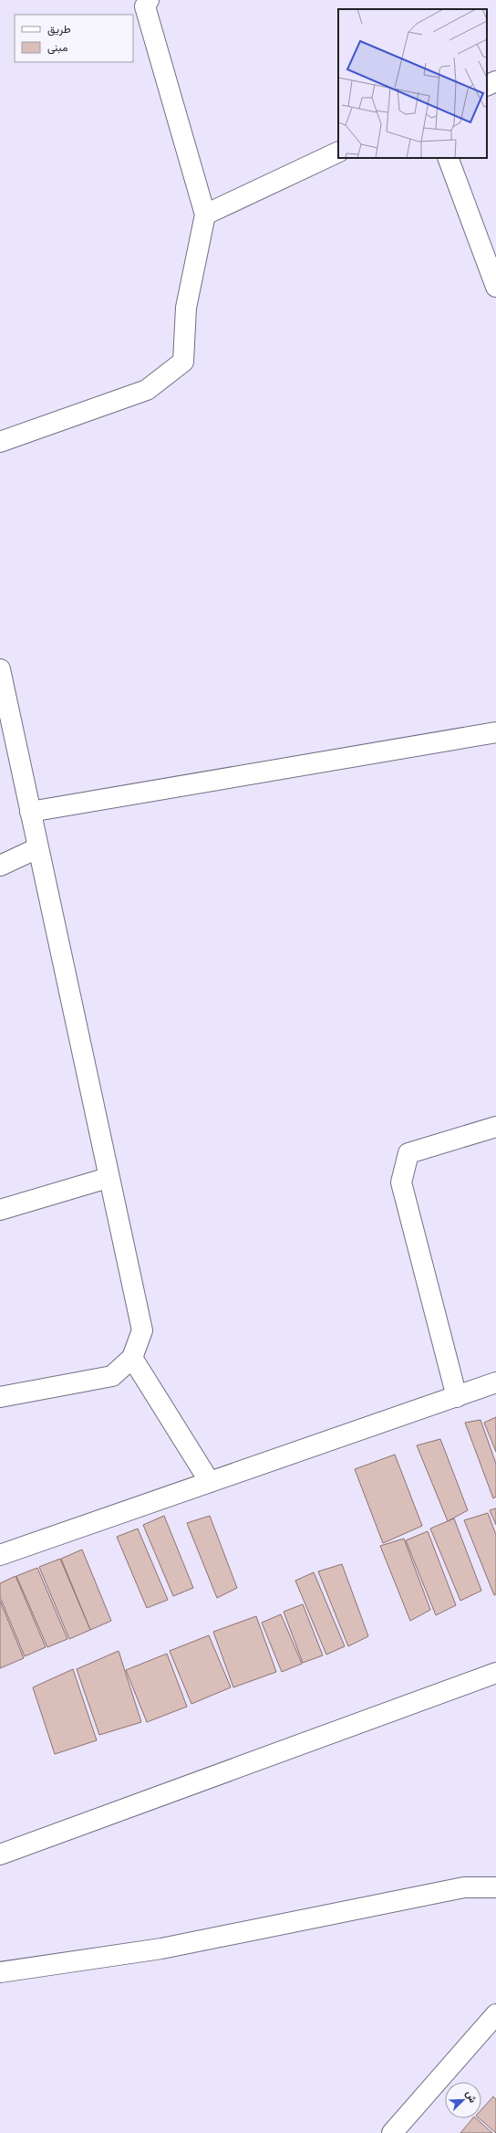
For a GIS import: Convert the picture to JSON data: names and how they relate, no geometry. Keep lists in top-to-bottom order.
{
  "legend": ["طريق", "مبنى"],
  "north": "top right"
}
